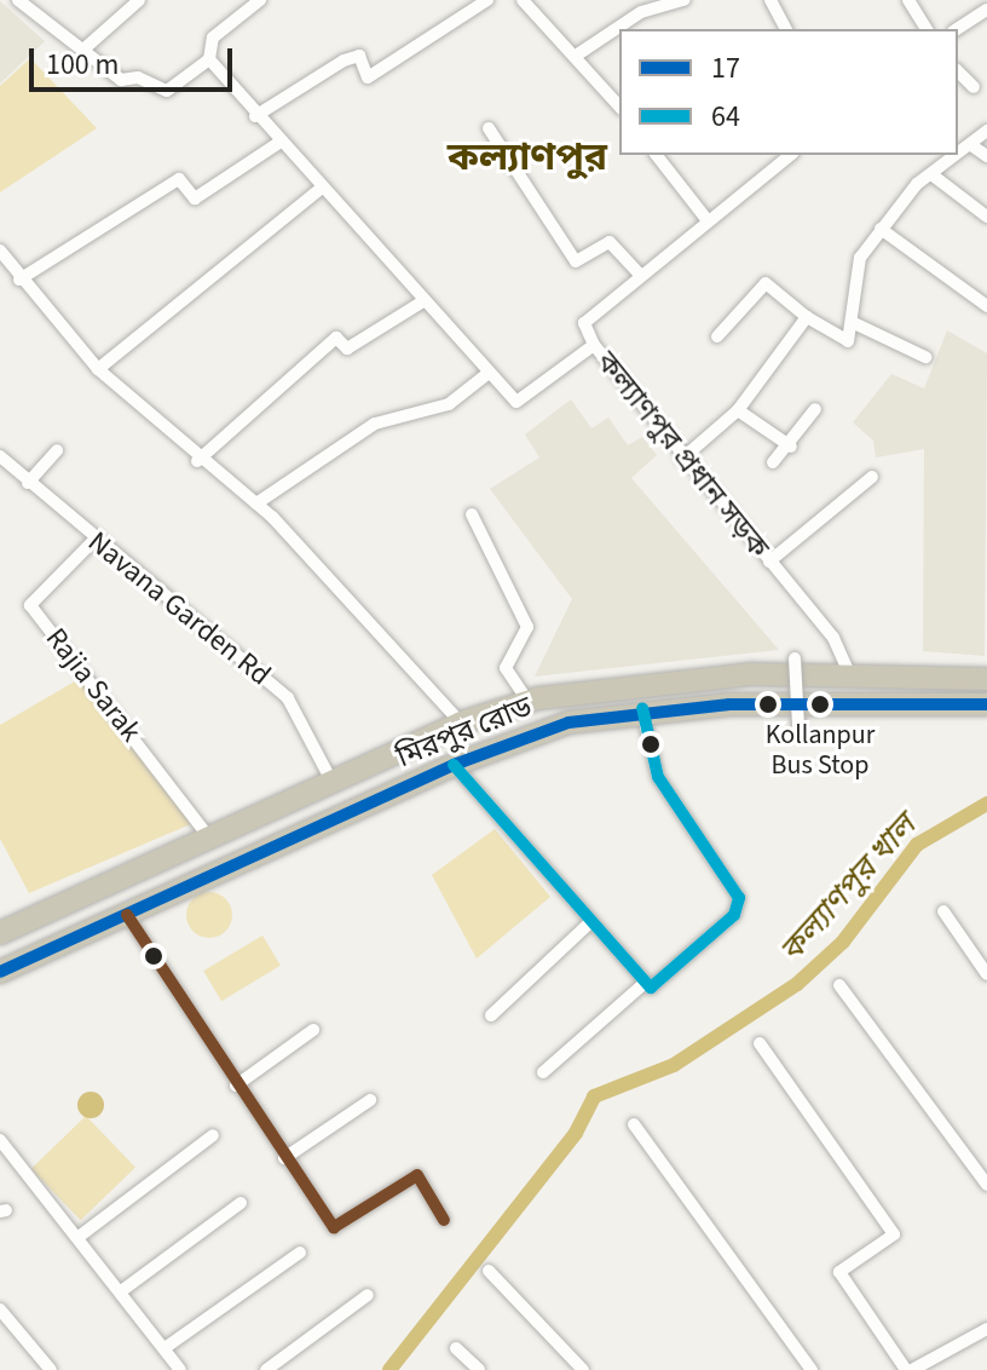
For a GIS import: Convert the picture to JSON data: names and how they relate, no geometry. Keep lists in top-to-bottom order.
{
  "streets": {
    "highway": ["মিরপুর রোড"],
    "street": ["কল্যাণপুর প্রধান সড়ক", "Navana Garden Rd", "Rajia Sarak"]
  },
  "crossings": [
    ["কল্যাণপুর প্রধান সড়ক", "মিরপুর রোড"],
    ["Navana Garden Rd", "Rajia Sarak"],
    ["Navana Garden Rd", "মিরপুর রোড"],
    ["Rajia Sarak", "মিরপুর রোড"]
  ],
  "districts": ["কল্যাণপুর"],
  "water": ["কল্যাণপুর খাল"],
  "places": ["Kollanpur Bus Stop"],
  "lines": ["transit line 17", "transit line 64"],
  "legend": ["17", "64"],
  "scale_bar": "100 m"
}
